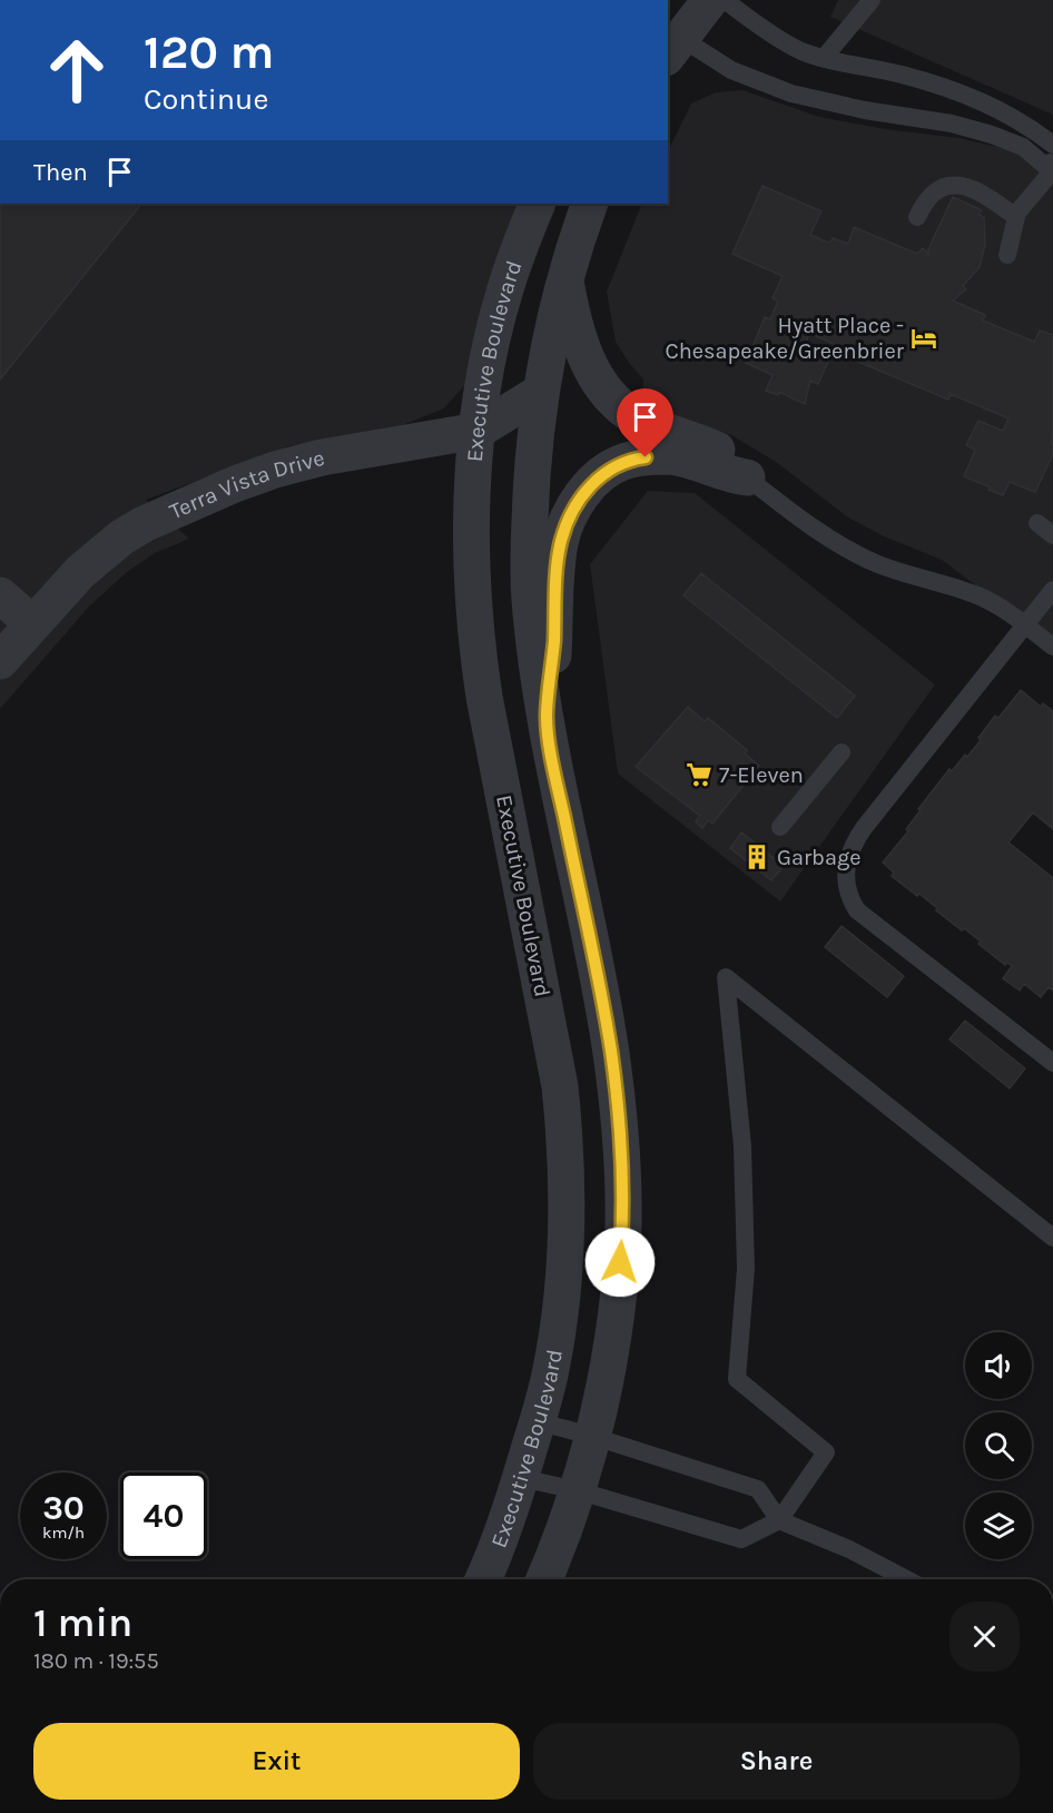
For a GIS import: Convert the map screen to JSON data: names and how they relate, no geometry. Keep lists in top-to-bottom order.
{
  "streets": {
    "street": ["Executive Boulevard", "Terra Vista Drive"]
  },
  "crossings": [
    ["Executive Boulevard", "Terra Vista Drive"]
  ],
  "places": {
    "hotel": ["Hyatt Place - Chesapeake/Greenbrier"],
    "supermarket": ["7-Eleven"],
    "building": ["Garbage"]
  },
  "page": {
    "turn": ["120 m", "Continue"],
    "then": "Then",
    "speed": "30 km/h",
    "limit": "40",
    "heading": ["1 min", "180 m · 19:55"],
    "buttons": ["Exit", "Share"]
  }
}
